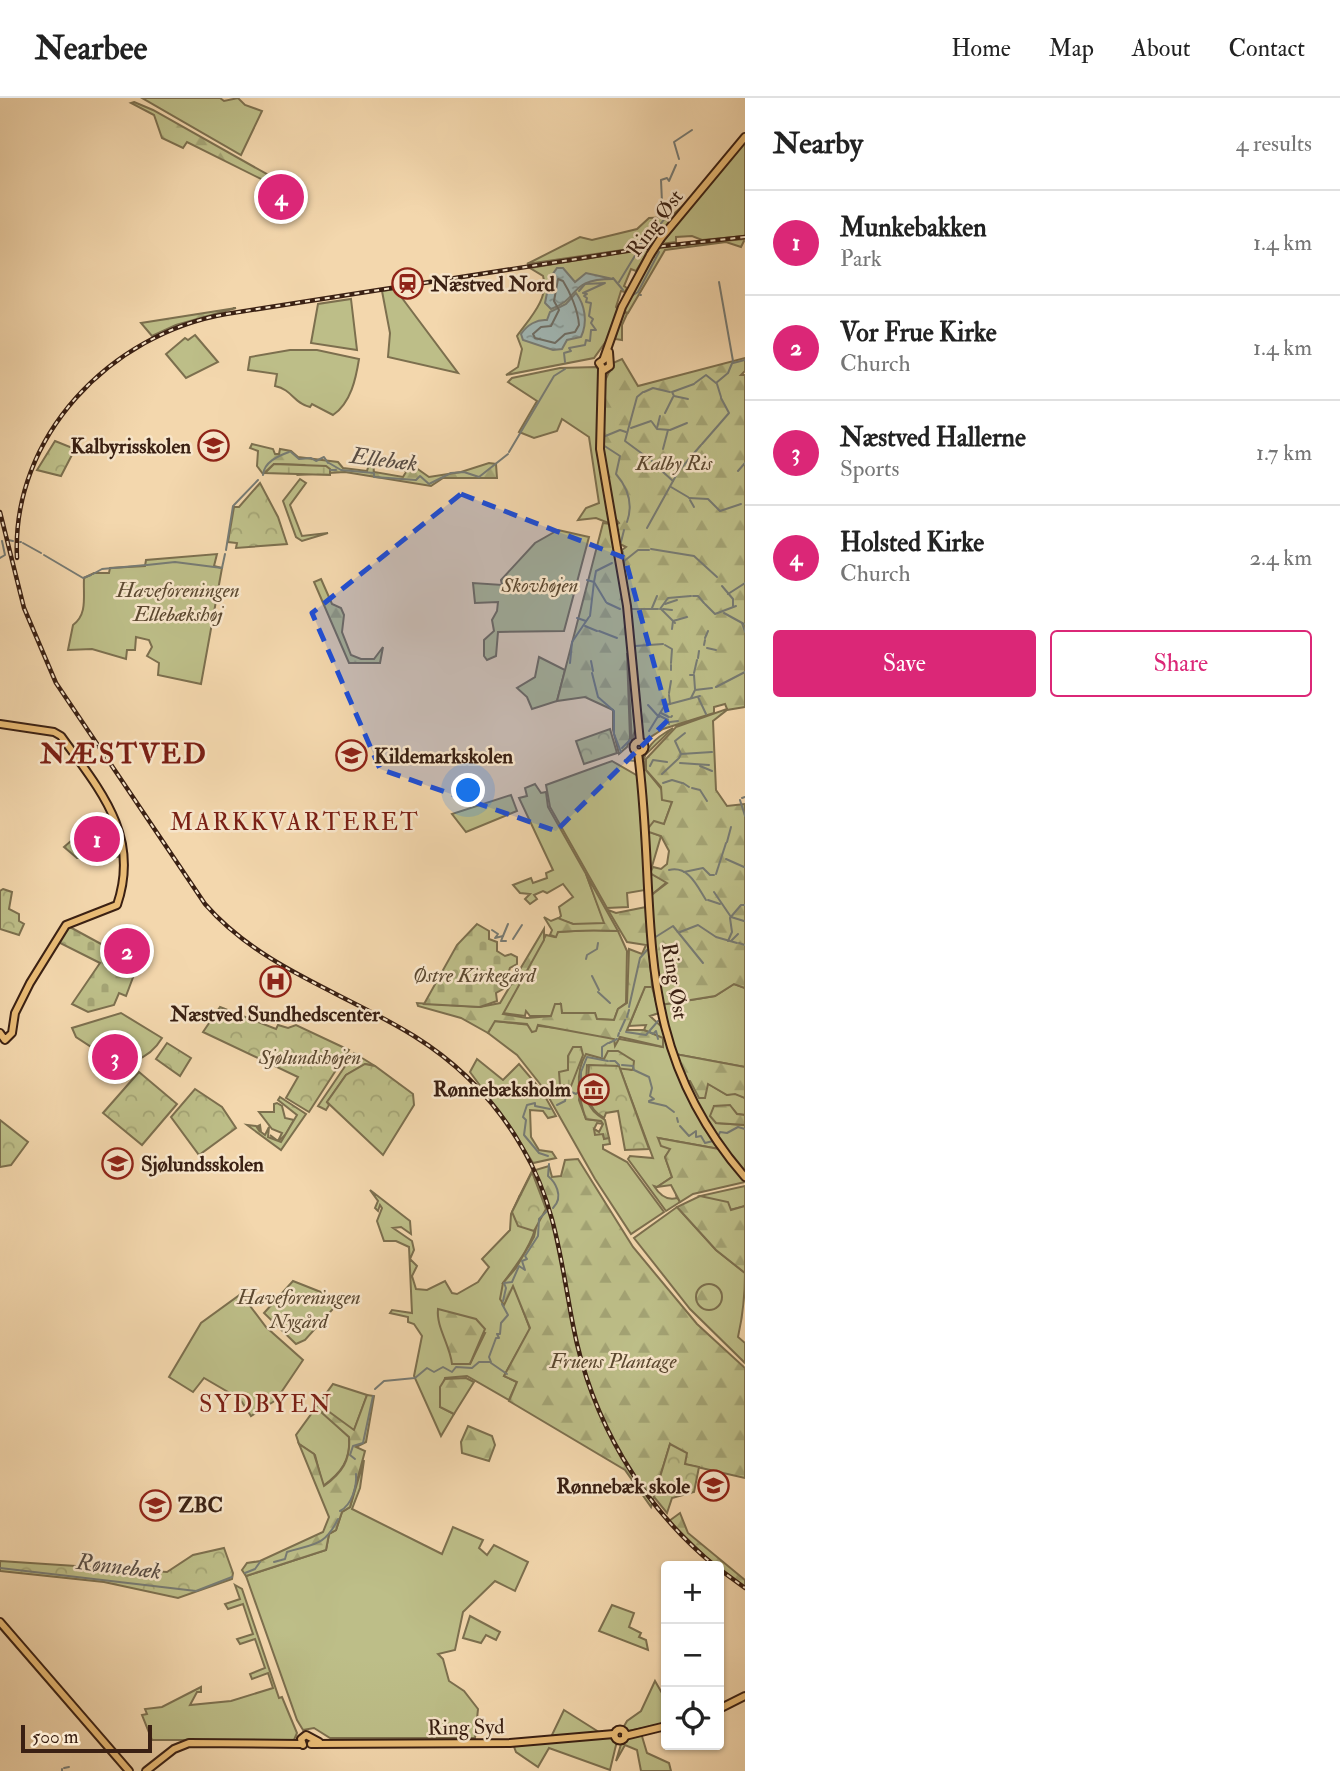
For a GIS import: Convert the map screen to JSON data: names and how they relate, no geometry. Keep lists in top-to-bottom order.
{
  "streets": {
    "main road": ["Ring Øst", "Ring Syd"]
  },
  "districts": ["NÆSTVED", "MARKKVARTERET", "SYDBYEN"],
  "water": ["Ellebæk", "Rønnebæk"],
  "parks": [
    "Kalby Ris",
    "Skovhøjen",
    "Haveforeningen Ellebækshøj",
    "Østre Kirkegård",
    "Sjølundshøjen",
    "Haveforeningen Nygård",
    "Fruens Plantage"
  ],
  "places": {
    "station": ["Næstved Nord"],
    "school or university": [
      "Kalbyrisskolen",
      "Kildemarkskolen",
      "Sjølundsskolen",
      "Rønnebæk skole",
      "ZBC"
    ],
    "hospital": ["Næstved Sundhedscenter"],
    "museum": ["Rønnebæksholm"]
  },
  "scale_bar": "500 m",
  "page": {
    "header": "Nearbee",
    "nav": [
      "Home",
      "Map",
      "About",
      "Contact"
    ],
    "heading": ["Nearby", "4 results"],
    "pins": [
      "4",
      "1",
      "2",
      "3"
    ],
    "list": [
      {
        "mark": "1",
        "name": "Munkebakken",
        "note": "Park",
        "value": "1.4 km"
      },
      {
        "mark": "2",
        "name": "Vor Frue Kirke",
        "note": "Church",
        "value": "1.4 km"
      },
      {
        "mark": "3",
        "name": "Næstved Hallerne",
        "note": "Sports",
        "value": "1.7 km"
      },
      {
        "mark": "4",
        "name": "Holsted Kirke",
        "note": "Church",
        "value": "2.4 km"
      }
    ],
    "buttons": ["Save", "Share"],
    "map_buttons": ["+", "−"],
    "scale": "500 m"
  }
}
